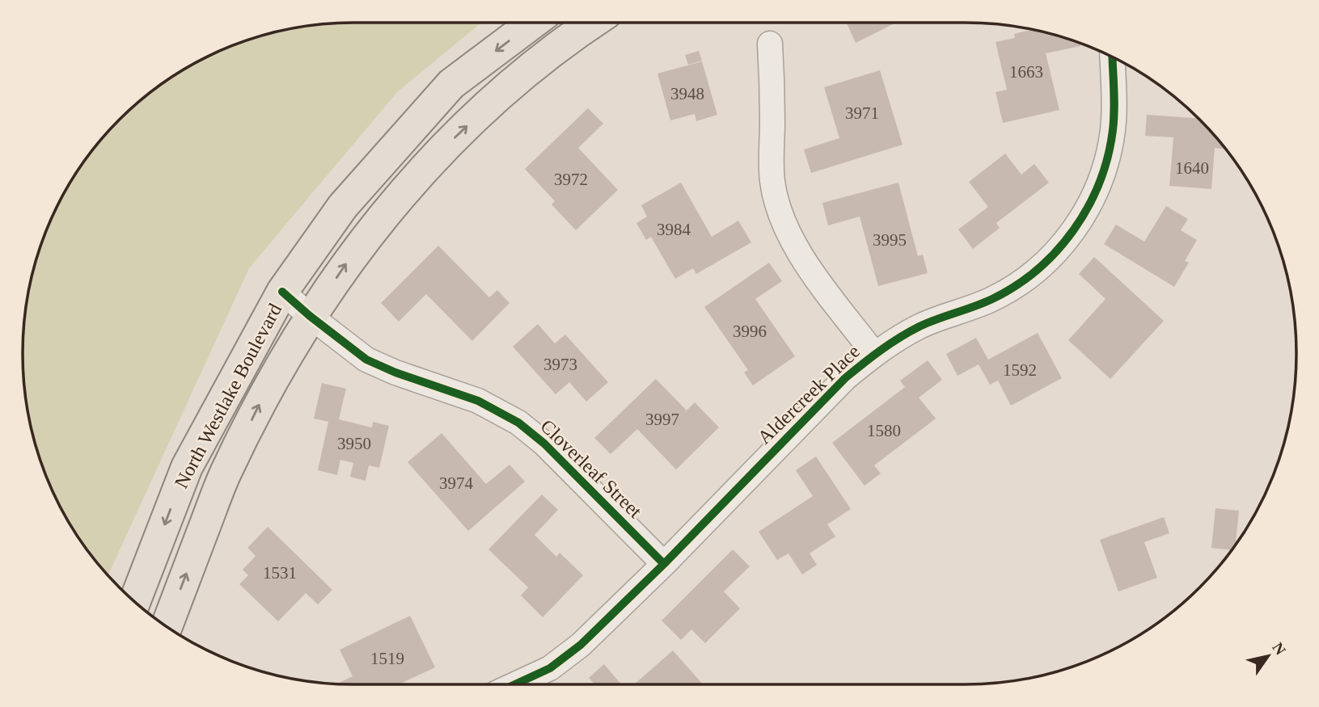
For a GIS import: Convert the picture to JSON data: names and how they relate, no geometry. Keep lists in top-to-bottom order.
{
  "streets": {
    "main road": ["North Westlake Boulevard"],
    "street": ["Aldercreek Place", "Cloverleaf Street"]
  },
  "crossings": [
    ["Aldercreek Place", "Cloverleaf Street"],
    ["North Westlake Boulevard", "Cloverleaf Street"]
  ],
  "house_numbers": [
    "1663",
    "3948",
    "3971",
    "1640",
    "3972",
    "3984",
    "3995",
    "3996",
    "3973",
    "1592",
    "3997",
    "1580",
    "3950",
    "3974",
    "1531",
    "1519"
  ],
  "north": "top right"
}
